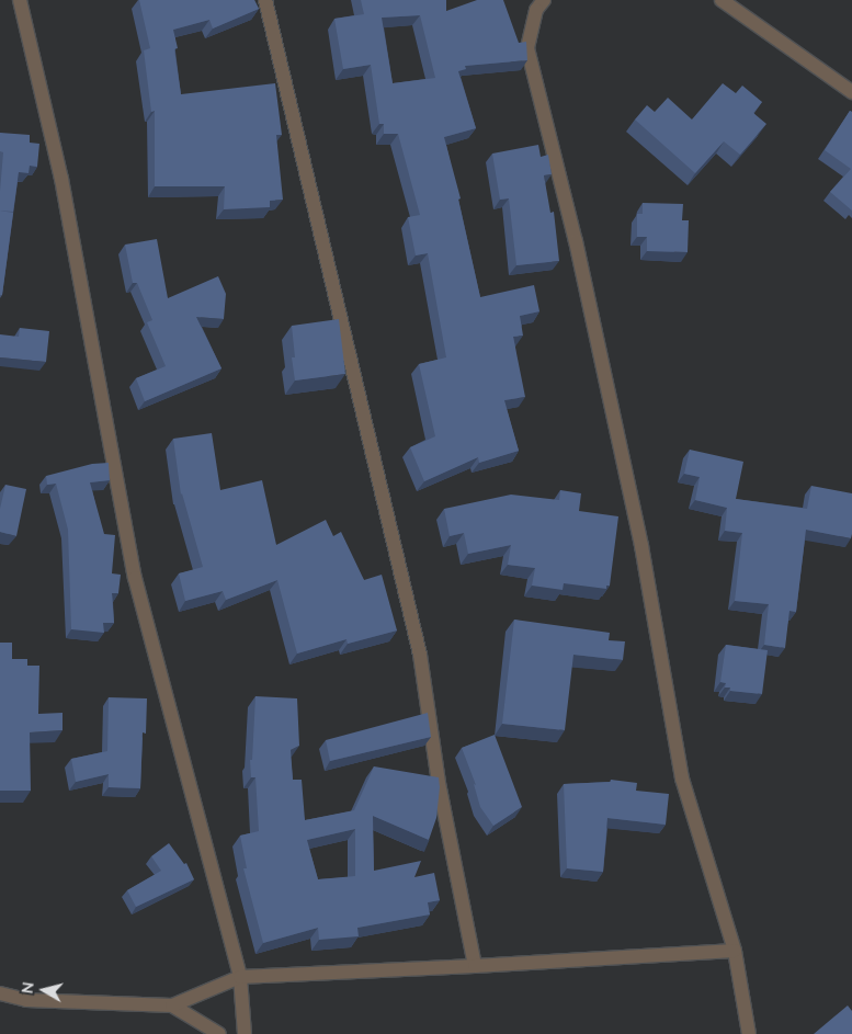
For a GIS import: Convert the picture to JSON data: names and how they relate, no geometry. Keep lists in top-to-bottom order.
{
  "north": "left"
}
